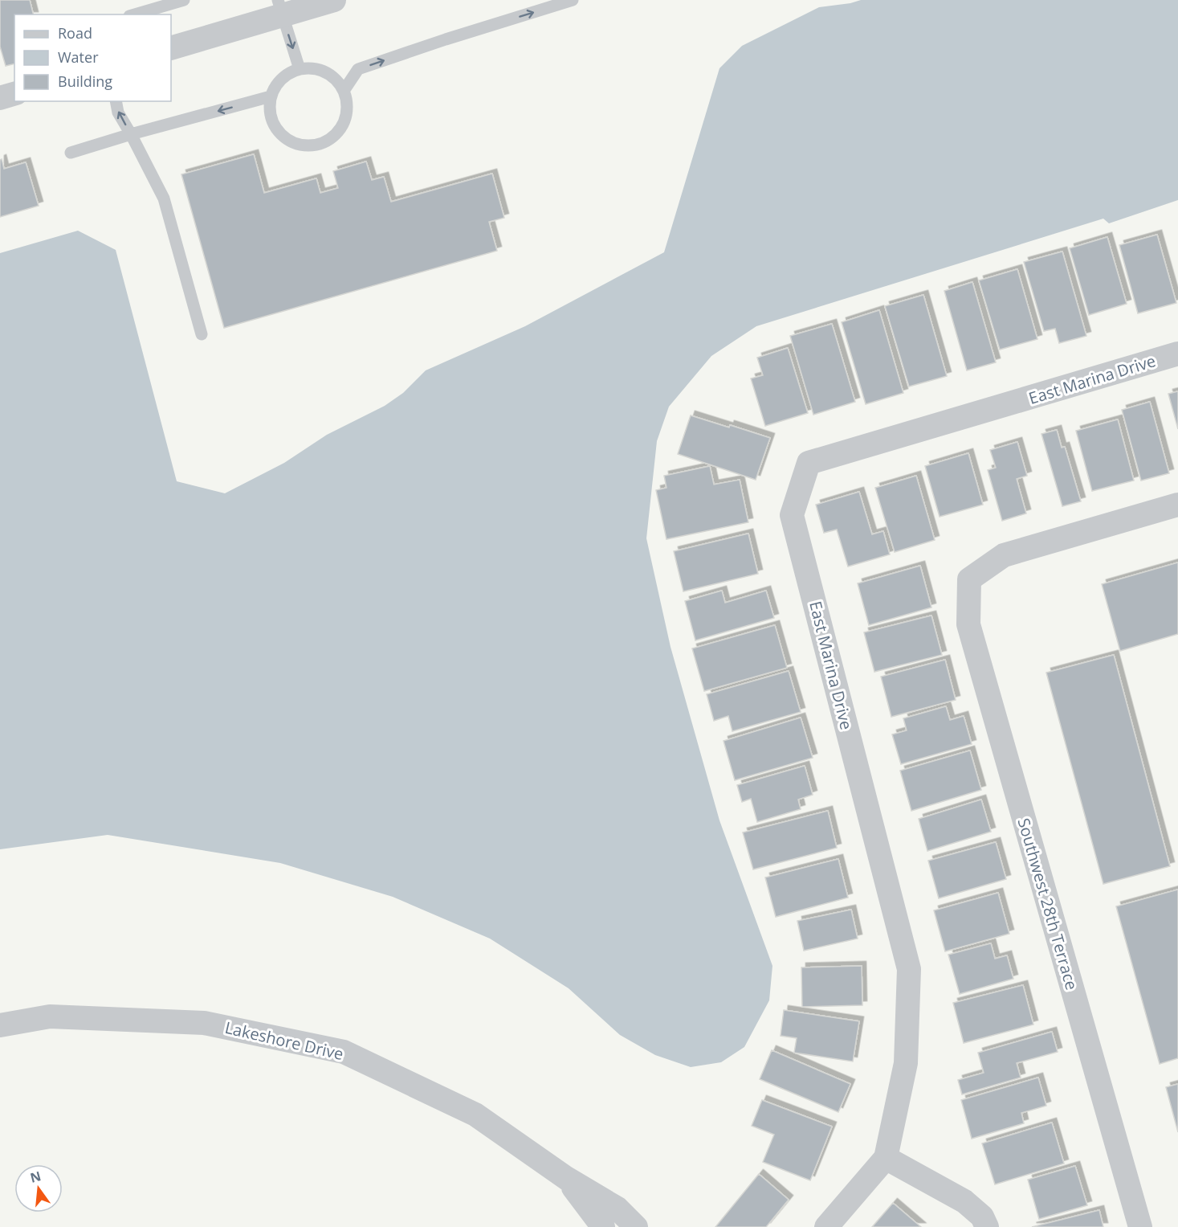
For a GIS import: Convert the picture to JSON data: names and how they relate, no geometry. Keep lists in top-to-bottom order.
{
  "streets": {
    "street": ["East Marina Drive", "Southwest 28th Terrace", "Lakeshore Drive"]
  },
  "legend": ["Road", "Water", "Building"],
  "north": "top"
}
